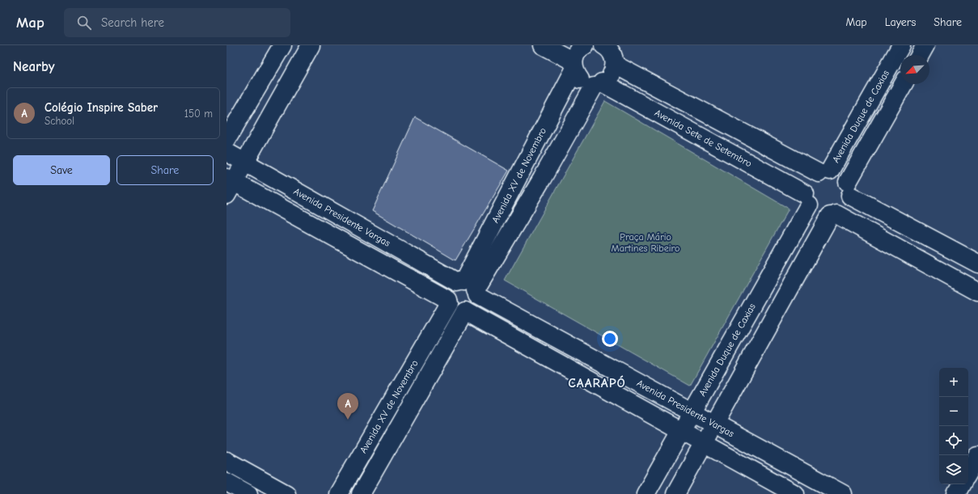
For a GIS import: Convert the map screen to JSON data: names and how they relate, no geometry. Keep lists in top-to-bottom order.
{
  "streets": {
    "street": [
      "Avenida Duque de Caxias",
      "Avenida Sete de Setembro",
      "Avenida XV de Novembro",
      "Avenida Presidente Vargas"
    ]
  },
  "crossings": [
    ["Avenida Duque de Caxias", "Avenida Sete de Setembro"],
    ["Avenida Duque de Caxias", "Avenida Presidente Vargas"],
    ["Avenida Sete de Setembro", "Avenida XV de Novembro"],
    ["Avenida XV de Novembro", "Avenida Presidente Vargas"]
  ],
  "districts": ["CAARAPÓ"],
  "parks": ["Praça Mário Martines Ribeiro"],
  "north": "bottom left",
  "page": {
    "header": "Map",
    "search": "Search here",
    "nav": ["Map", "Layers", "Share"],
    "heading": "Nearby",
    "list": [
      {
        "mark": "A",
        "name": "Colégio Inspire Saber",
        "note": "School",
        "value": "150 m"
      }
    ],
    "buttons": ["Save", "Share"],
    "map_buttons": ["+", "−"],
    "pins": "A"
  }
}
